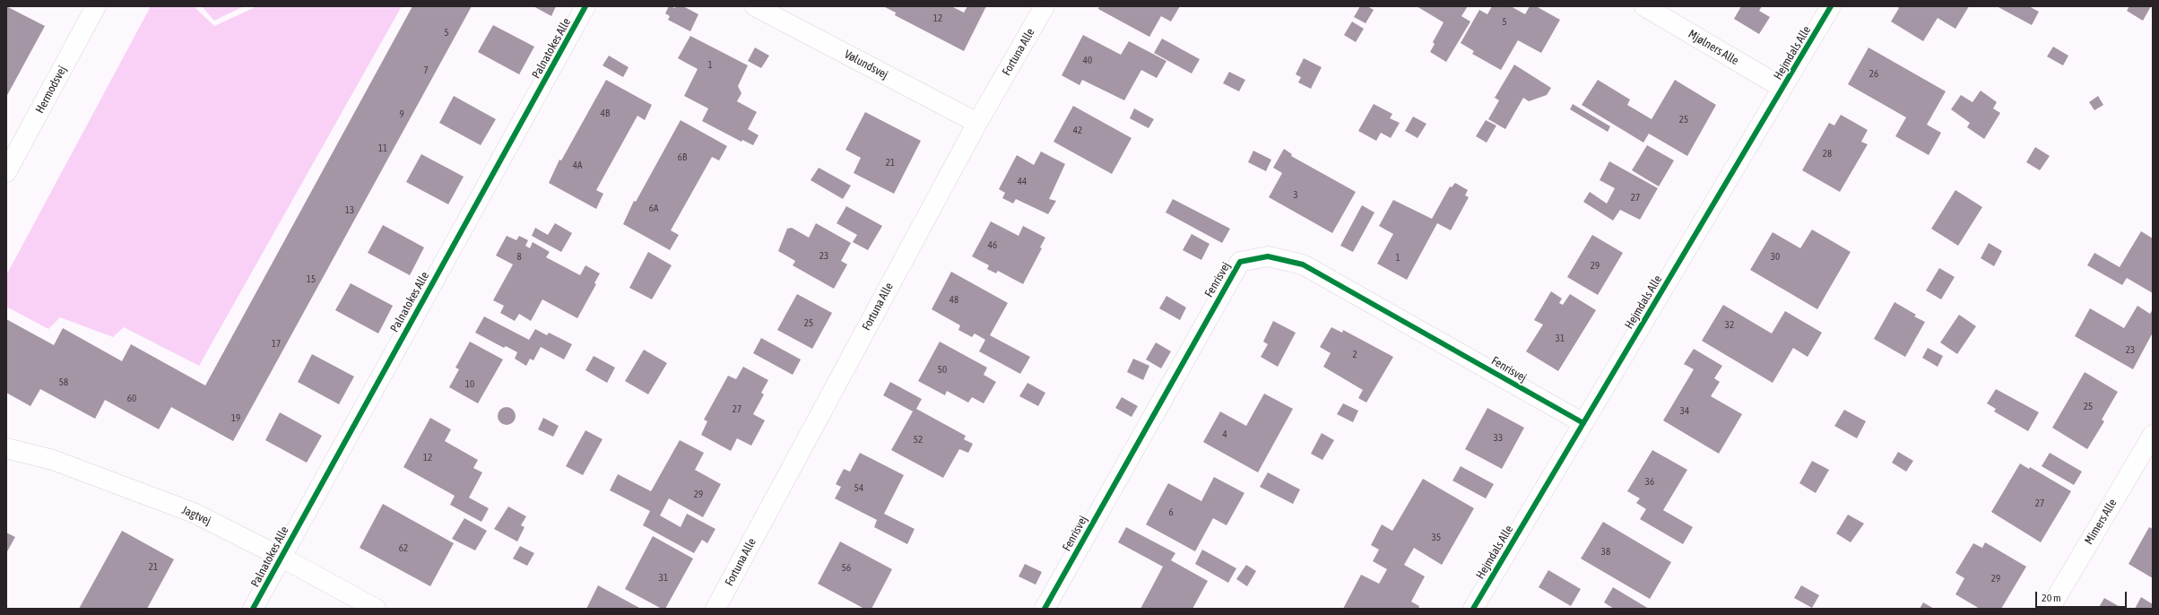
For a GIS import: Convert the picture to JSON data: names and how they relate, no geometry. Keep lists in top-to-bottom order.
{
  "streets": {
    "street": [
      "Mjølners Alle",
      "Palnatokes Alle",
      "Fortuna Alle",
      "Hejmdals Alle",
      "Vølundsvej",
      "Hermodsvej",
      "Fenrisvej",
      "Jagtvej",
      "Mimers Alle"
    ]
  },
  "crossings": [
    ["Mjølners Alle", "Hejmdals Alle"],
    ["Palnatokes Alle", "Jagtvej"],
    ["Fortuna Alle", "Vølundsvej"],
    ["Hejmdals Alle", "Fenrisvej"]
  ],
  "house_numbers": [
    "12",
    "5",
    "5",
    "40",
    "1",
    "7",
    "26",
    "4B",
    "9",
    "25",
    "42",
    "11",
    "28",
    "6B",
    "21",
    "4A",
    "44",
    "3",
    "27",
    "6A",
    "13",
    "46",
    "23",
    "8",
    "30",
    "1",
    "29",
    "15",
    "48",
    "25",
    "32",
    "31",
    "17",
    "23",
    "2",
    "50",
    "58",
    "10",
    "60",
    "25",
    "27",
    "34",
    "19",
    "4",
    "33",
    "52",
    "12",
    "36",
    "54",
    "29",
    "27",
    "6",
    "35",
    "62",
    "38",
    "21",
    "56",
    "31",
    "29"
  ],
  "scale_bar": "20 m"
}
